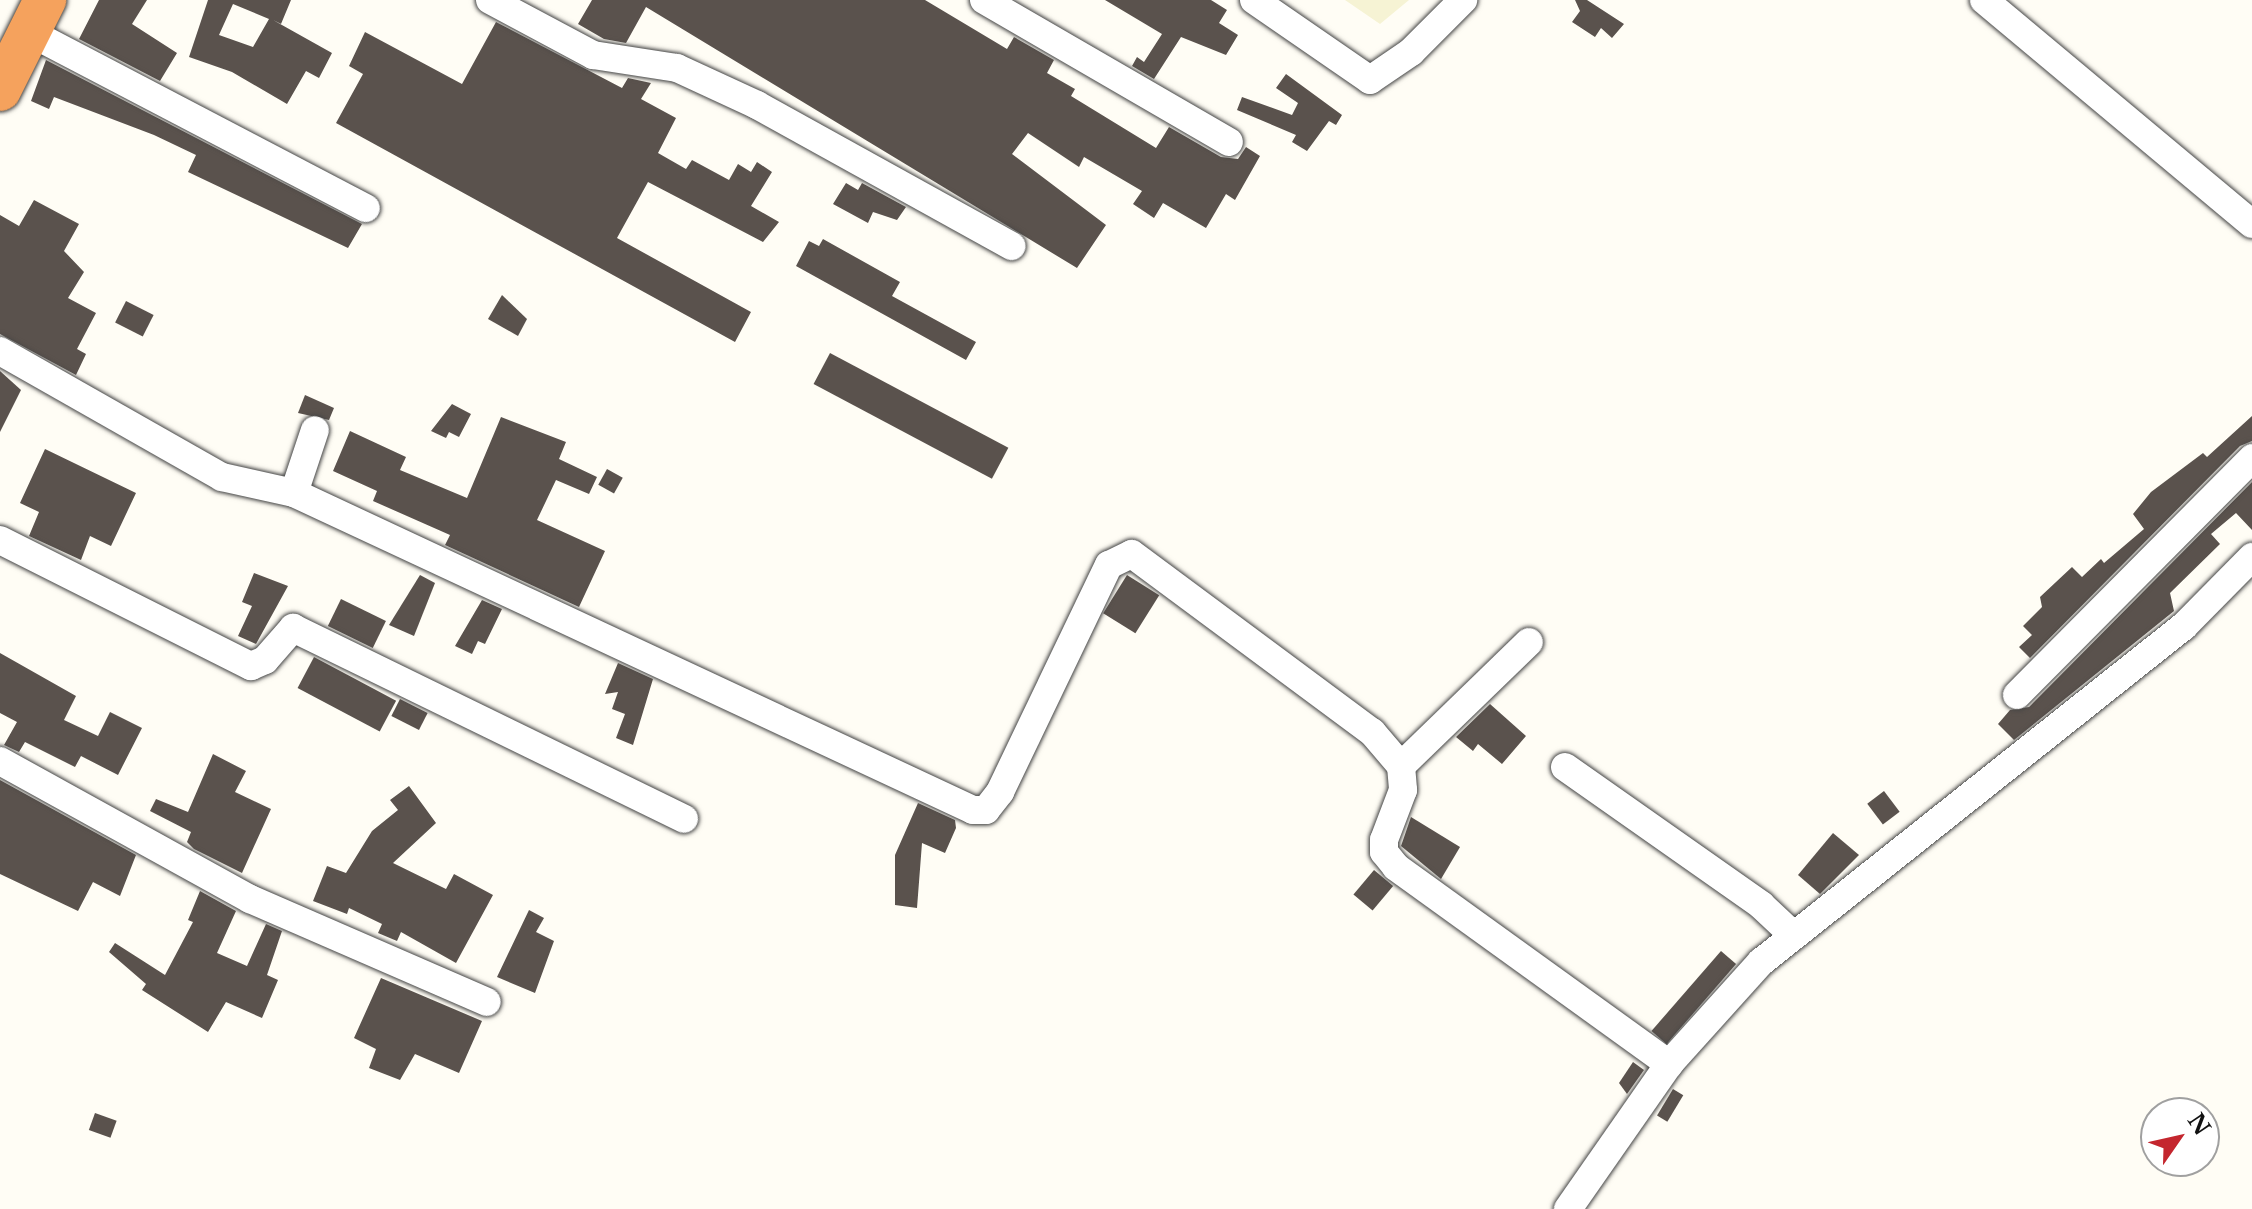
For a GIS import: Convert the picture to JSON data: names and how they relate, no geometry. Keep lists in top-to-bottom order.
{
  "north": "top right"
}
